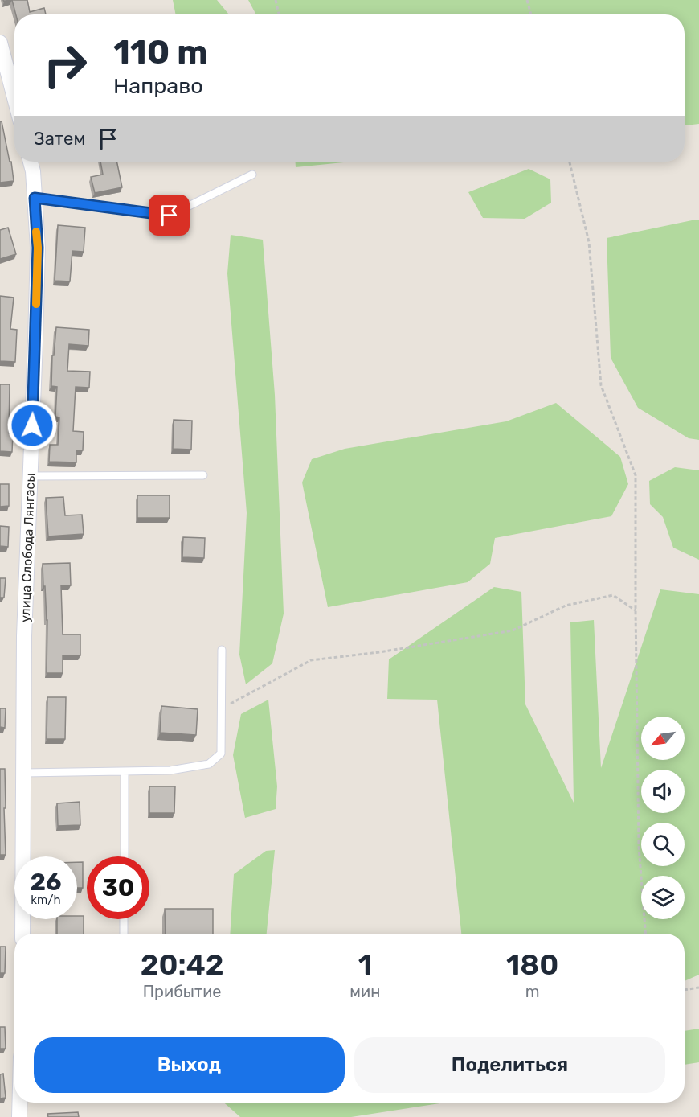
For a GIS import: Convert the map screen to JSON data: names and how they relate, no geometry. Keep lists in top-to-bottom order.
{
  "streets": {
    "street": ["улица Слобода Лянгасы"]
  },
  "north": "bottom left",
  "page": {
    "turn": ["110 m", "Направо"],
    "then": "Затем",
    "speed": "26 km/h",
    "limit": "30",
    "eta": [
      "20:42",
      "Прибытие",
      "1",
      "мин",
      "180",
      "m"
    ],
    "buttons": ["Выход", "Поделиться"]
  }
}
